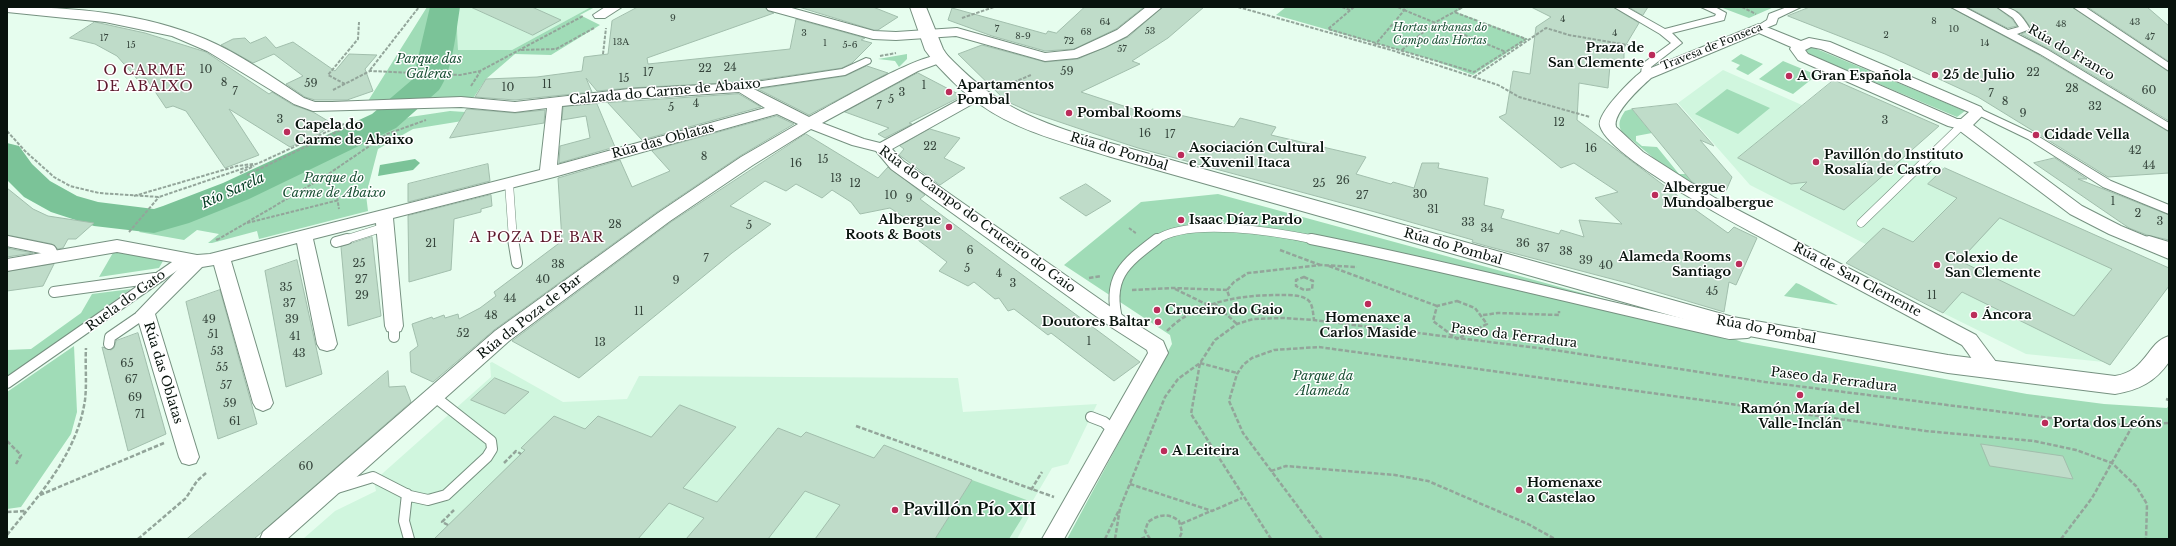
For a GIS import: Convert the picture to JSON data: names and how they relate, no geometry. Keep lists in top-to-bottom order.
{
  "streets": {
    "street": [
      "Travesa de Fonseca",
      "Rúa do Franco",
      "Calzada do Carme de Abaixo",
      "Rúa das Oblatas",
      "Rúa do Pombal",
      "Rúa do Campo do Cruceiro do Gaio",
      "Rúa de San Clemente",
      "Rúa da Poza de Bar"
    ],
    "path": ["Ruela do Gato", "Paseo da Ferradura"]
  },
  "crossings": [
    ["Calzada do Carme de Abaixo", "Rúa do Campo do Cruceiro do Gaio"],
    ["Rúa das Oblatas", "Rúa do Campo do Cruceiro do Gaio"],
    ["Rúa do Pombal", "Rúa de San Clemente"],
    ["Rúa do Pombal", "Rúa da Poza de Bar"],
    ["Rúa do Campo do Cruceiro do Gaio", "Rúa da Poza de Bar"]
  ],
  "districts": ["O CARME DE ABAIXO", "A POZA DE BAR"],
  "water": ["Río Sarela"],
  "parks": [
    "Hortas urbanas do Campo das Hortas",
    "Parque das Galeras",
    "Parque do Carme de Abaixo",
    "Parque da Alameda"
  ],
  "places": [
    "Praza de San Clemente",
    "25 de Julio",
    "A Gran Española",
    "Apartamentos Pombal",
    "Pombal Rooms",
    "Capela do Carme de Abaixo",
    "Cidade Vella",
    "Asociación Cultural e Xuvenil Itaca",
    "Pavillón do Instituto Rosalía de Castro",
    "Albergue Mundoalbergue",
    "Isaac Díaz Pardo",
    "Albergue Roots & Boots",
    "Alameda Rooms Santiago",
    "Colexio de San Clemente",
    "Homenaxe a Carlos Maside",
    "Cruceiro do Gaio",
    "Áncora",
    "Doutores Baltar",
    "Ramón María del Valle-Inclán",
    "Porta dos Leóns",
    "A Leiteira",
    "Homenaxe a Castelao",
    "Pavillón Pío XII"
  ],
  "house_numbers": [
    "9",
    "4",
    "8",
    "64",
    "43",
    "48",
    "7",
    "10",
    "53",
    "68",
    "3",
    "4",
    "2",
    "8-9",
    "47",
    "17",
    "72",
    "13A",
    "1",
    "14",
    "15",
    "5-6",
    "57",
    "24",
    "22",
    "10",
    "59",
    "17",
    "22",
    "15",
    "8",
    "59",
    "11",
    "1",
    "10",
    "28",
    "60",
    "7",
    "3",
    "7",
    "5",
    "8",
    "4",
    "7",
    "32",
    "5",
    "9",
    "3",
    "3",
    "12",
    "16",
    "17",
    "22",
    "16",
    "42",
    "8",
    "15",
    "16",
    "44",
    "13",
    "26",
    "12",
    "25",
    "30",
    "10",
    "27",
    "9",
    "1",
    "31",
    "2",
    "3",
    "33",
    "28",
    "5",
    "34",
    "21",
    "36",
    "37",
    "6",
    "38",
    "7",
    "39",
    "25",
    "38",
    "40",
    "5",
    "4",
    "27",
    "40",
    "9",
    "3",
    "35",
    "45",
    "29",
    "11",
    "44",
    "37",
    "11",
    "48",
    "49",
    "39",
    "52",
    "51",
    "41",
    "1",
    "13",
    "53",
    "43",
    "65",
    "55",
    "67",
    "57",
    "69",
    "59",
    "71",
    "61",
    "60"
  ]
}
